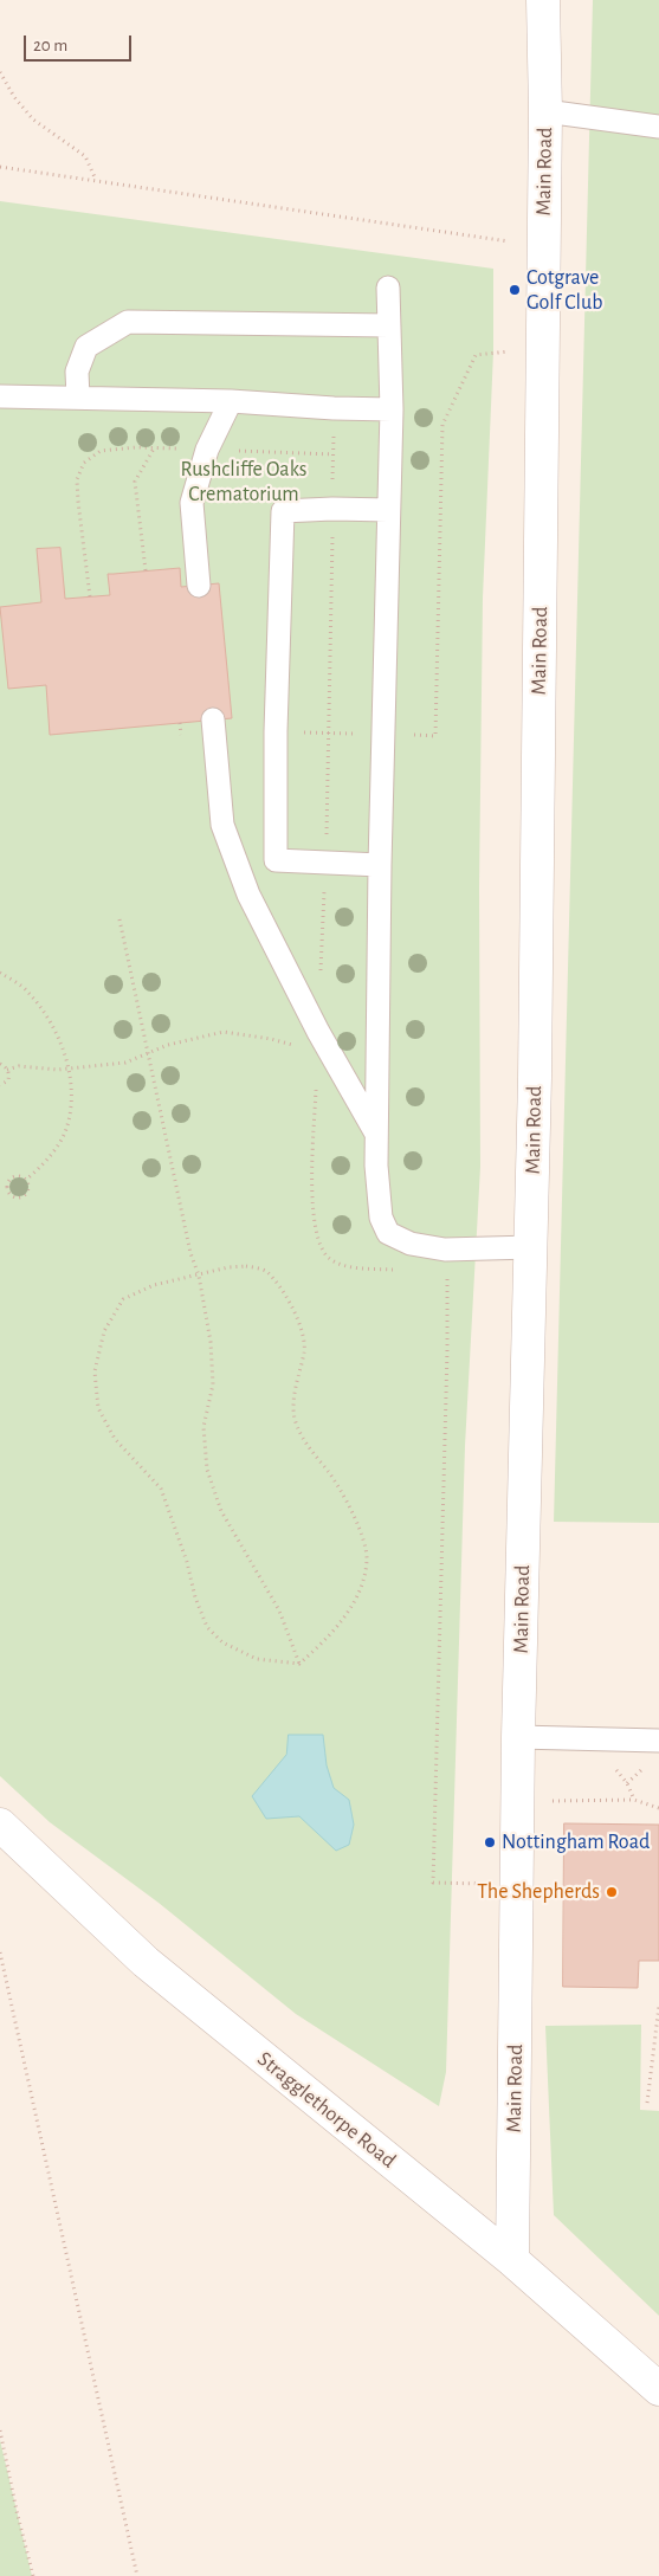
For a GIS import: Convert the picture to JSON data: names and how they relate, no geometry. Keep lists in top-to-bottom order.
{
  "streets": {
    "street": ["Main Road", "Stragglethorpe Road"]
  },
  "crossings": [
    ["Main Road", "Stragglethorpe Road"]
  ],
  "parks": ["Rushcliffe Oaks Crematorium"],
  "places": ["Cotgrave Golf Club", "Nottingham Road", "The Shepherds"],
  "scale_bar": "20 m"
}
